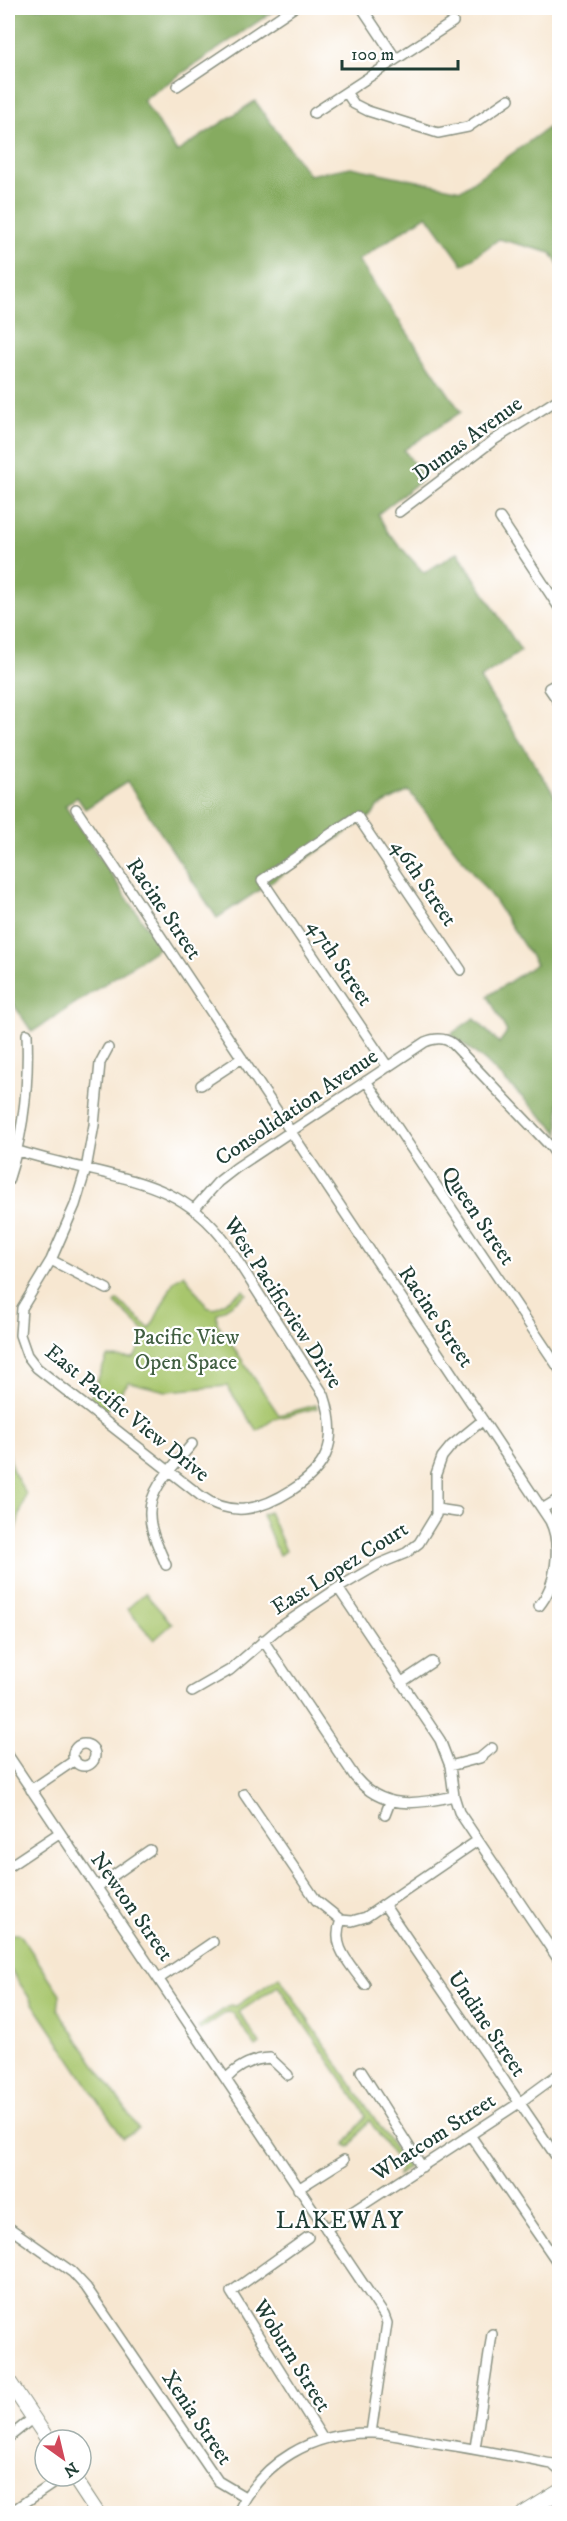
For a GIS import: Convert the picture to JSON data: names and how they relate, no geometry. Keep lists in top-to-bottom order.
{
  "streets": {
    "street": [
      "Dumas Avenue",
      "46th Street",
      "Racine Street",
      "47th Street",
      "Consolidation Avenue",
      "Queen Street",
      "West Pacificview Drive",
      "East Pacific View Drive",
      "East Lopez Court",
      "Newton Street",
      "Undine Street",
      "Whatcom Street",
      "Woburn Street",
      "Xenia Street"
    ]
  },
  "crossings": [
    ["46th Street", "47th Street"],
    ["Racine Street", "Consolidation Avenue"],
    ["Racine Street", "East Lopez Court"],
    ["47th Street", "Consolidation Avenue"],
    ["Consolidation Avenue", "Queen Street"],
    ["Consolidation Avenue", "West Pacificview Drive"],
    ["West Pacificview Drive", "East Pacific View Drive"],
    ["Newton Street", "Whatcom Street"],
    ["Undine Street", "Whatcom Street"]
  ],
  "districts": ["LAKEWAY"],
  "parks": ["Pacific View Open Space"],
  "scale_bar": "100 m",
  "north": "bottom right"
}
